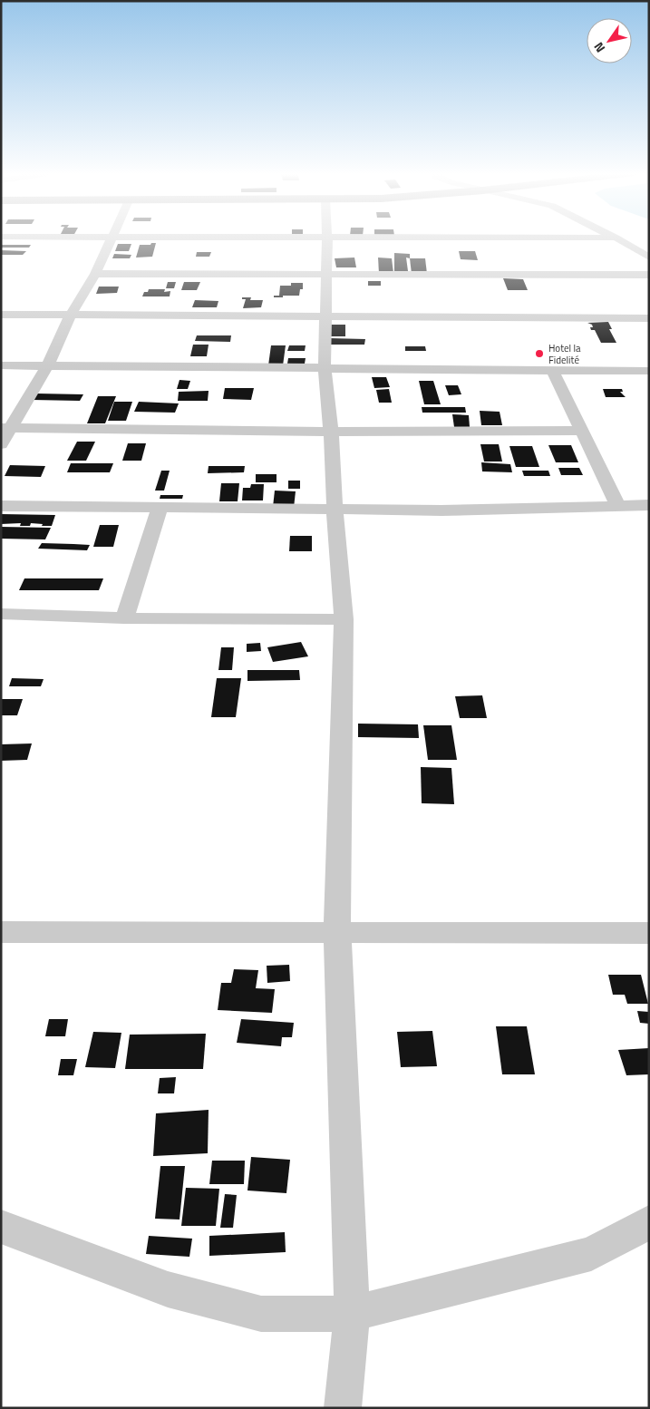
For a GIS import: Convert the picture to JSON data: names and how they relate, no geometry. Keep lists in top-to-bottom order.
{
  "places": ["Hotel la Fidelité"],
  "north": "bottom left"
}
